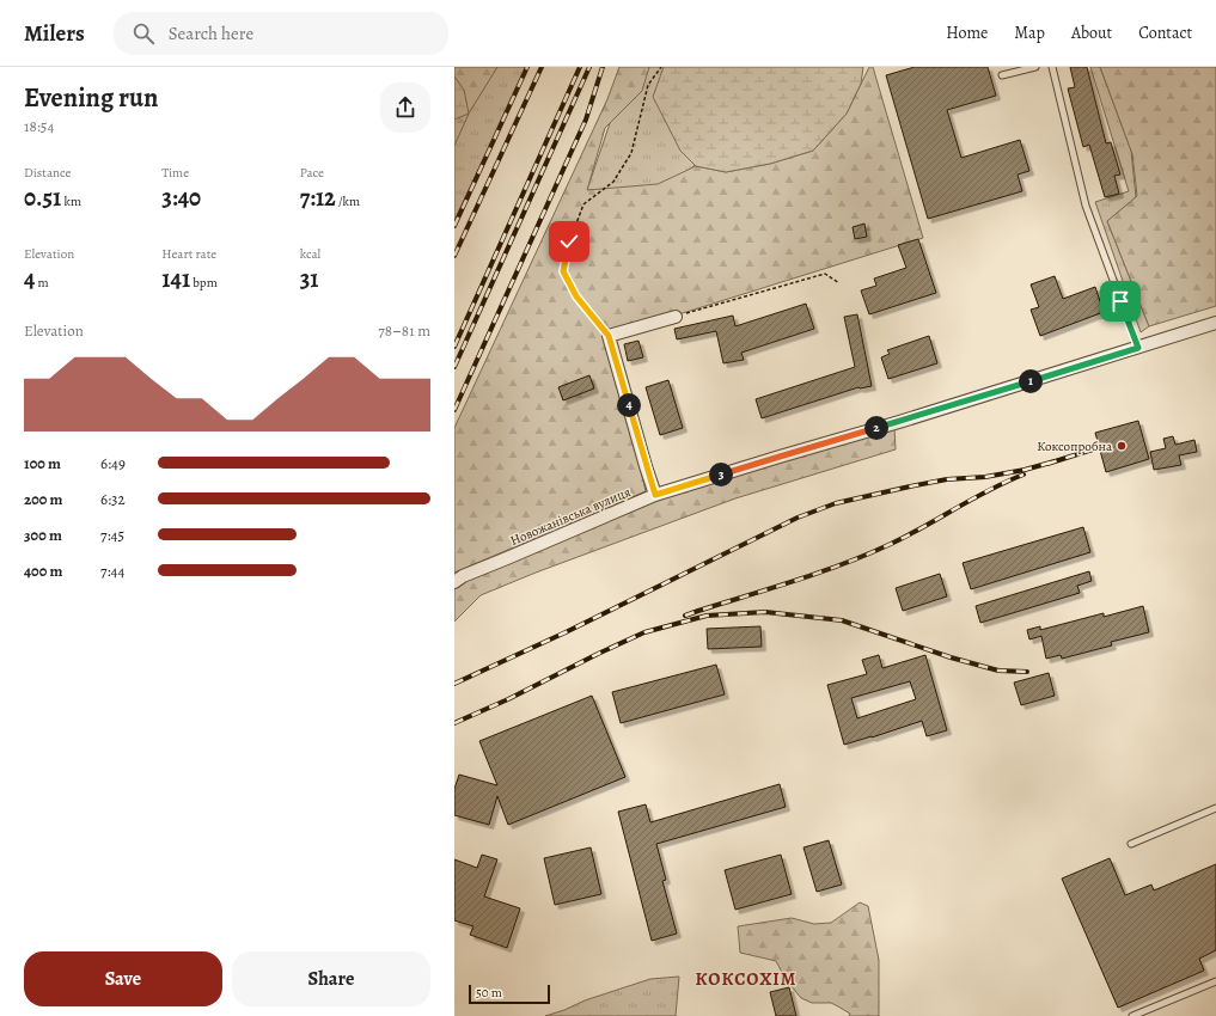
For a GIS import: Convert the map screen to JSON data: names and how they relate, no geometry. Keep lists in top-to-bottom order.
{
  "streets": {
    "street": ["Новожанівська вулиця"]
  },
  "districts": ["КОКСОХІМ"],
  "places": ["Коксопробна"],
  "scale_bar": "50 m",
  "page": {
    "header": "Milers",
    "search": "Search here",
    "nav": [
      "Home",
      "Map",
      "About",
      "Contact"
    ],
    "heading": ["Evening run", "18:54"],
    "stats": [
      ["Distance", "0.51 km"],
      ["Time", "3:40"],
      ["Pace", "7:12 /km"],
      ["Elevation", "4 m"],
      ["Heart rate", "141 bpm"],
      ["kcal", "31"]
    ],
    "chart": ["Elevation", "78–81 m"],
    "pins": [
      "1",
      "4",
      "2",
      "3"
    ],
    "list": [
      {
        "name": "100 m",
        "note": "6:49"
      },
      {
        "name": "200 m",
        "note": "6:32"
      },
      {
        "name": "300 m",
        "note": "7:45"
      },
      {
        "name": "400 m",
        "note": "7:44"
      }
    ],
    "buttons": ["Save", "Share"],
    "scale": "50 m"
  }
}
